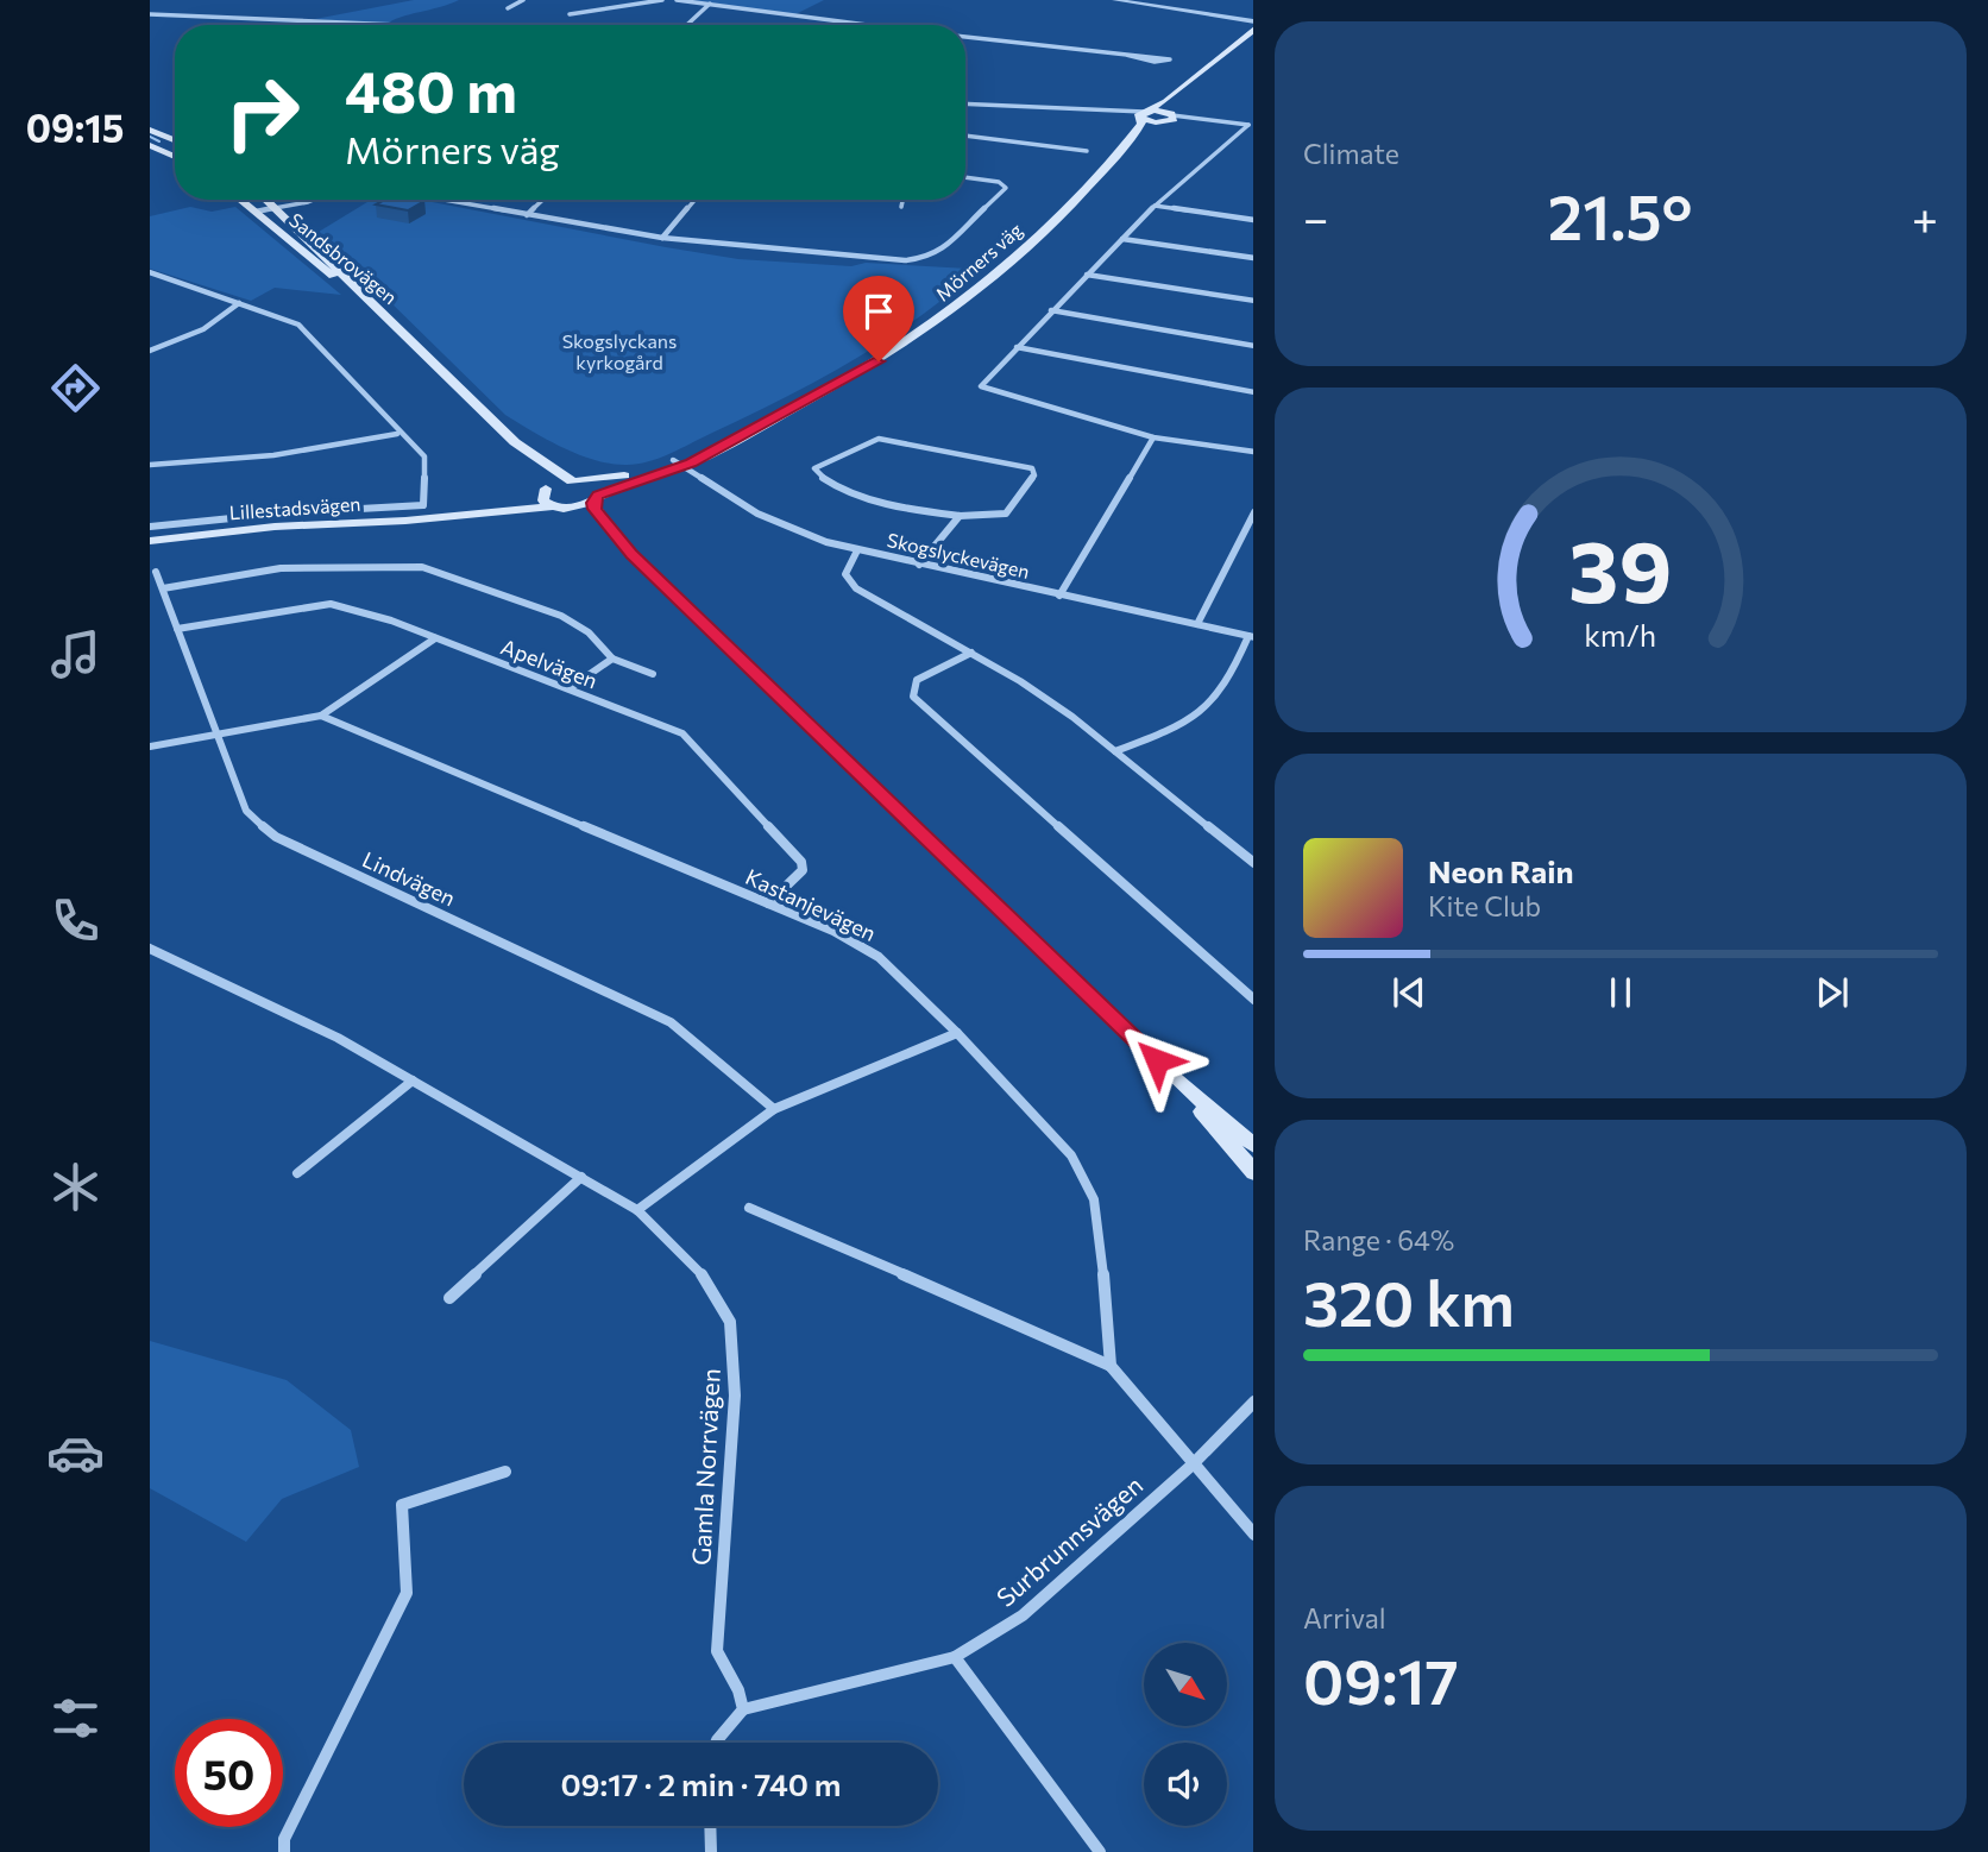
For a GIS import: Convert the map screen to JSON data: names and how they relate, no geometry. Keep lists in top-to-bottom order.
{
  "streets": {
    "main road": ["Sandsbrovägen", "Mörners väg", "Lillestadsvägen"],
    "street": [
      "Skogslyckevägen",
      "Apelvägen",
      "Lindvägen",
      "Kastanjevägen",
      "Gamla Norrvägen",
      "Surbrunnsvägen"
    ]
  },
  "crossings": [
    ["Sandsbrovägen", "Mörners väg"],
    ["Sandsbrovägen", "Lillestadsvägen"],
    ["Mörners väg", "Lillestadsvägen"],
    ["Mörners väg", "Skogslyckevägen"],
    ["Apelvägen", "Lindvägen"],
    ["Apelvägen", "Kastanjevägen"],
    ["Gamla Norrvägen", "Surbrunnsvägen"]
  ],
  "parks": ["Skogslyckans kyrkogård"],
  "north": "bottom right",
  "page": {
    "tabs": "09:15",
    "tile": [
      "Climate",
      ["Range · 64%", "320 km"],
      ["Arrival", "09:17"]
    ],
    "turn": ["480 m", "Mörners väg"],
    "heat": ["−", "21.5°", "+"],
    "song": ["Neon Rain", "Kite Club"],
    "limit": "50",
    "trip": "09:17 · 2 min · 740 m",
    "gauge": ["39", "km/h"]
  }
}
